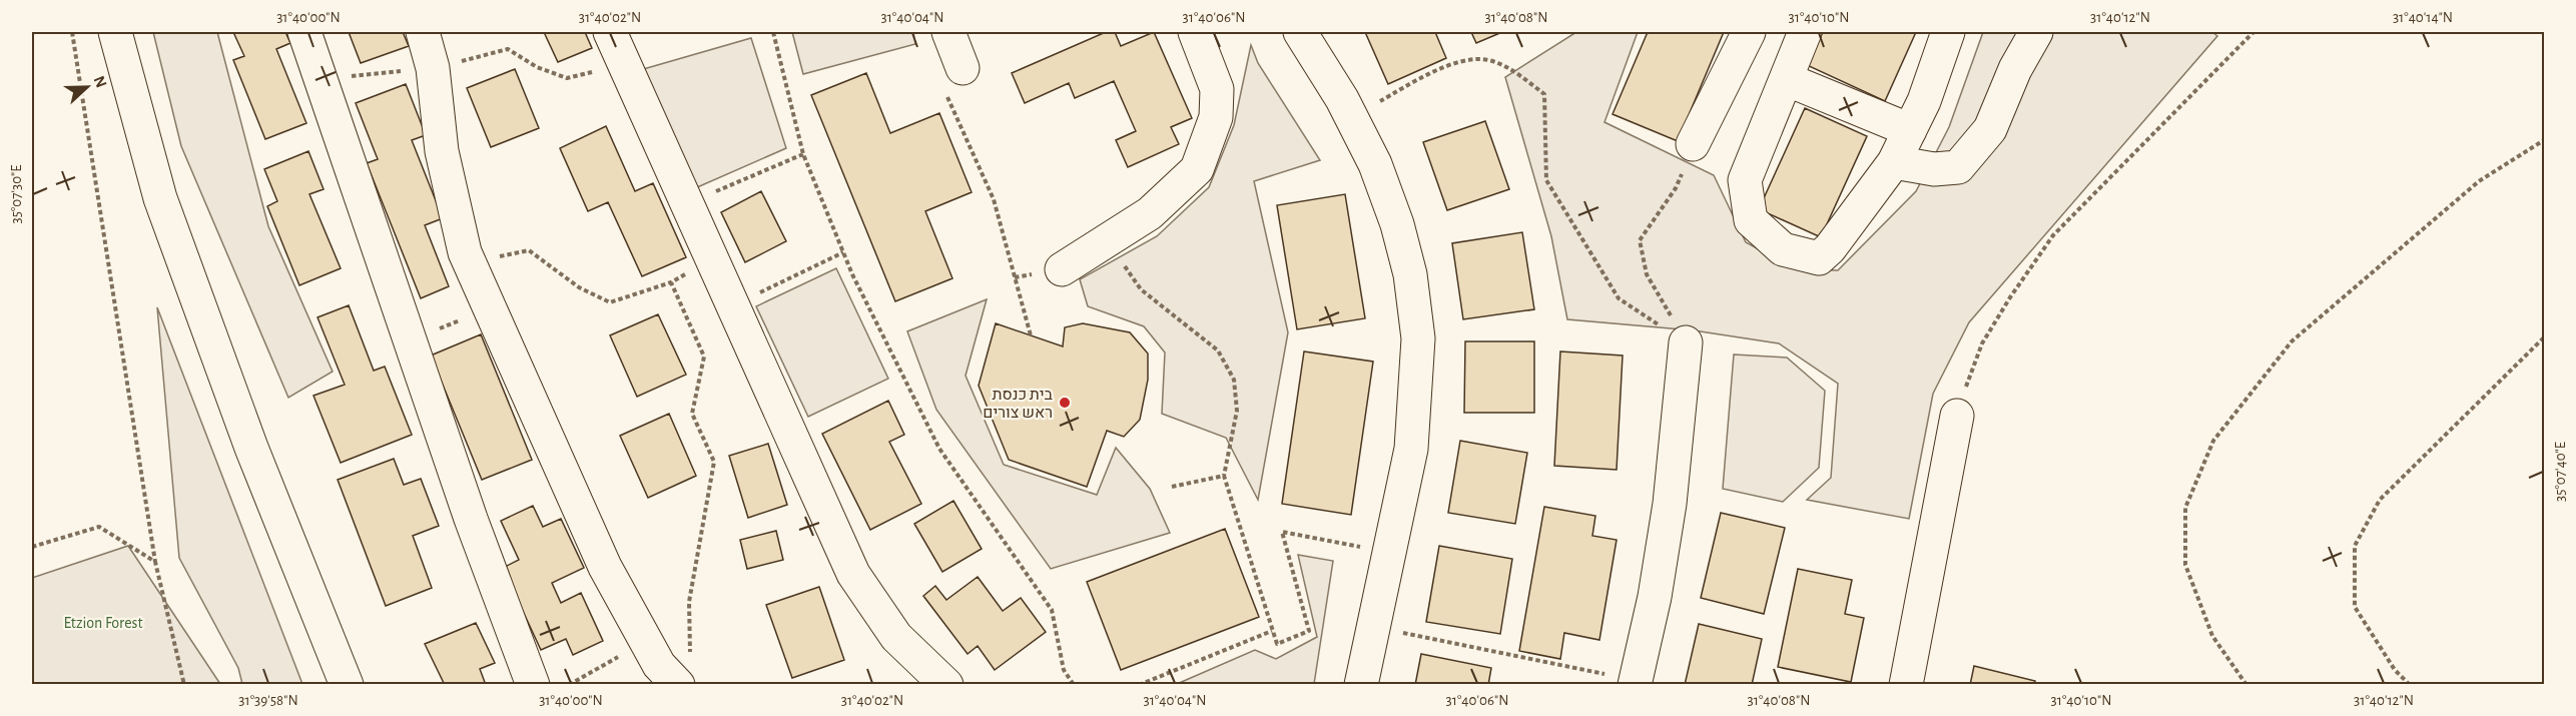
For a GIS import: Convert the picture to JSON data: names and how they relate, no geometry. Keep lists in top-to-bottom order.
{
  "parks": ["Etzion Forest"],
  "places": ["בית כנסת ראש צורים"],
  "north": "right",
  "coordinates": [
    "31°40'00\"N",
    "31°40'02\"N",
    "31°40'04\"N",
    "31°40'06\"N",
    "31°40'08\"N",
    "31°40'10\"N",
    "31°40'12\"N",
    "31°40'14\"N",
    "35°07'30\"E",
    "35°07'40\"E",
    "31°39'58\"N"
  ]
}
